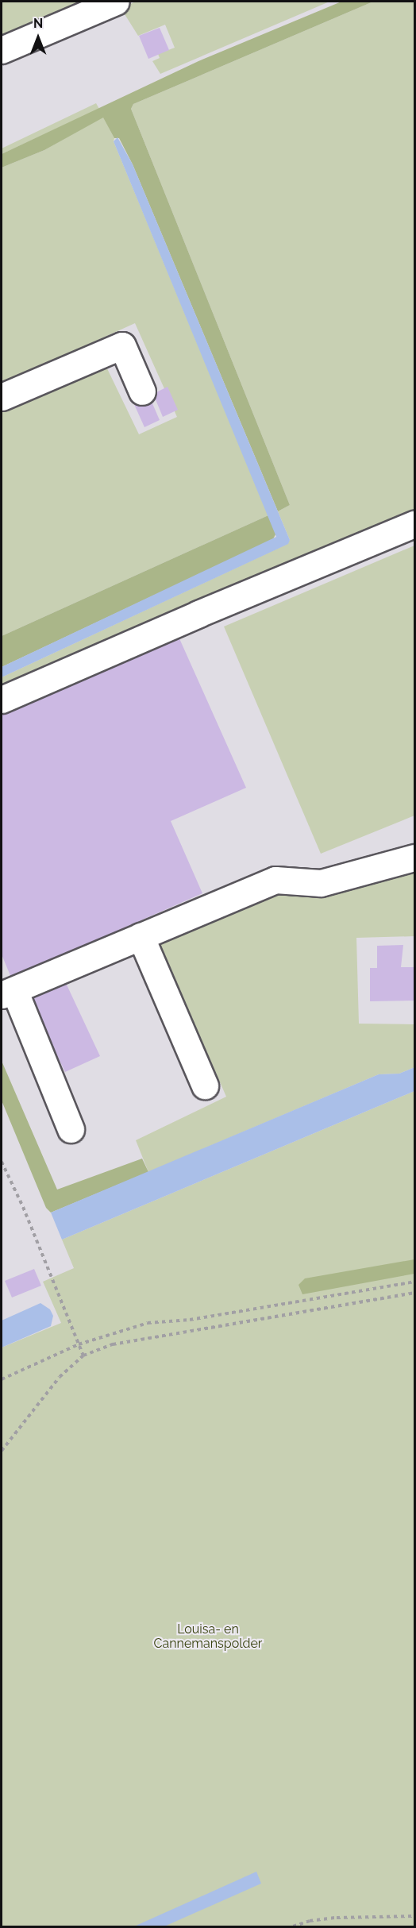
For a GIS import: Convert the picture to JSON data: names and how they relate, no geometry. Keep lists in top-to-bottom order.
{
  "parks": ["Louisa- en Cannemanspolder"],
  "north": "top"
}
